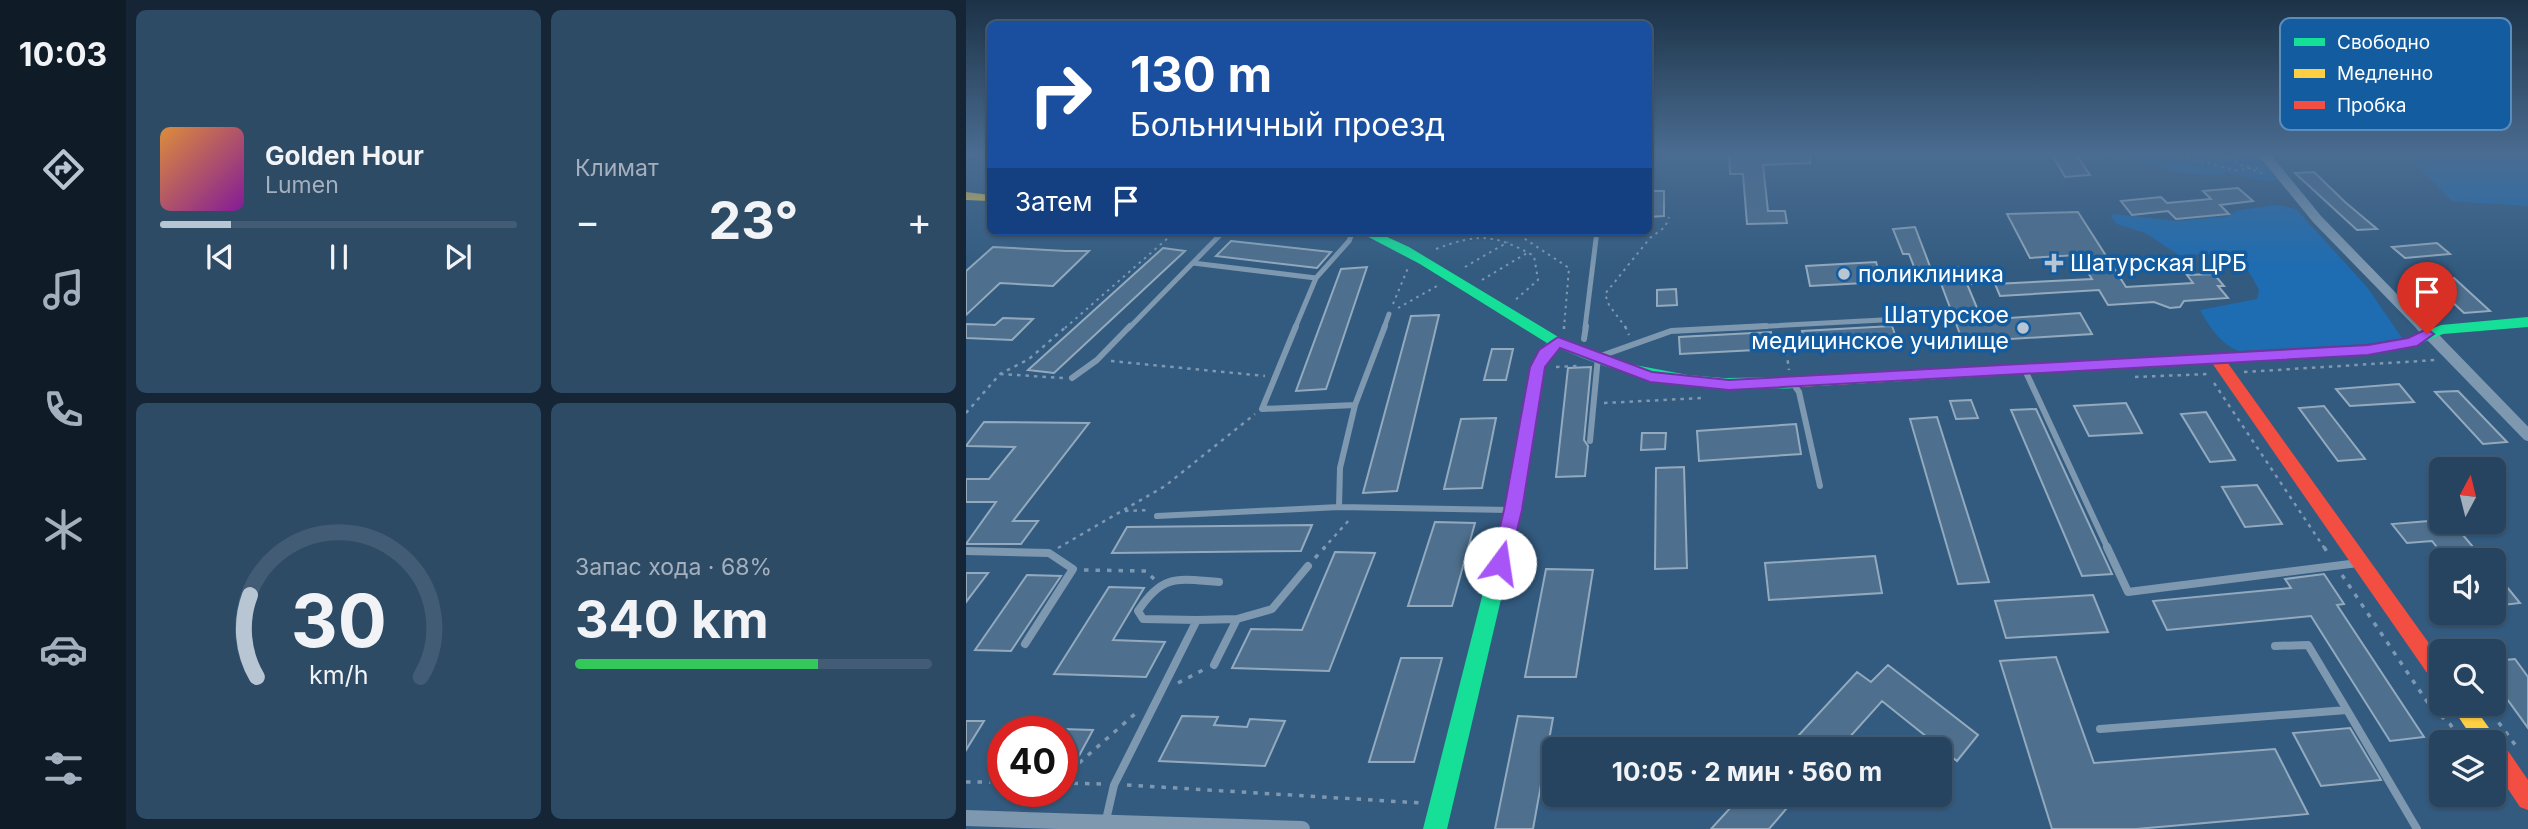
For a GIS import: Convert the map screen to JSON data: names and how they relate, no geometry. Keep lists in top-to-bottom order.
{
  "places": {
    "health": ["Шатурская ЦРБ"],
    "other": ["поликлиника", "Шатурское медицинское училище"]
  },
  "legend": ["Свободно", "Медленно", "Пробка"],
  "north": "top",
  "page": {
    "tabs": "10:03",
    "tile": [
      "Климат",
      ["Запас хода · 68%", "340 km"]
    ],
    "turn": ["130 m", "Больничный проезд"],
    "song": ["Golden Hour", "Lumen"],
    "then": "Затем",
    "heat": ["−", "23°", "+"],
    "limit": "40",
    "trip": "10:05 · 2 мин · 560 m",
    "gauge": ["30", "km/h"]
  }
}
